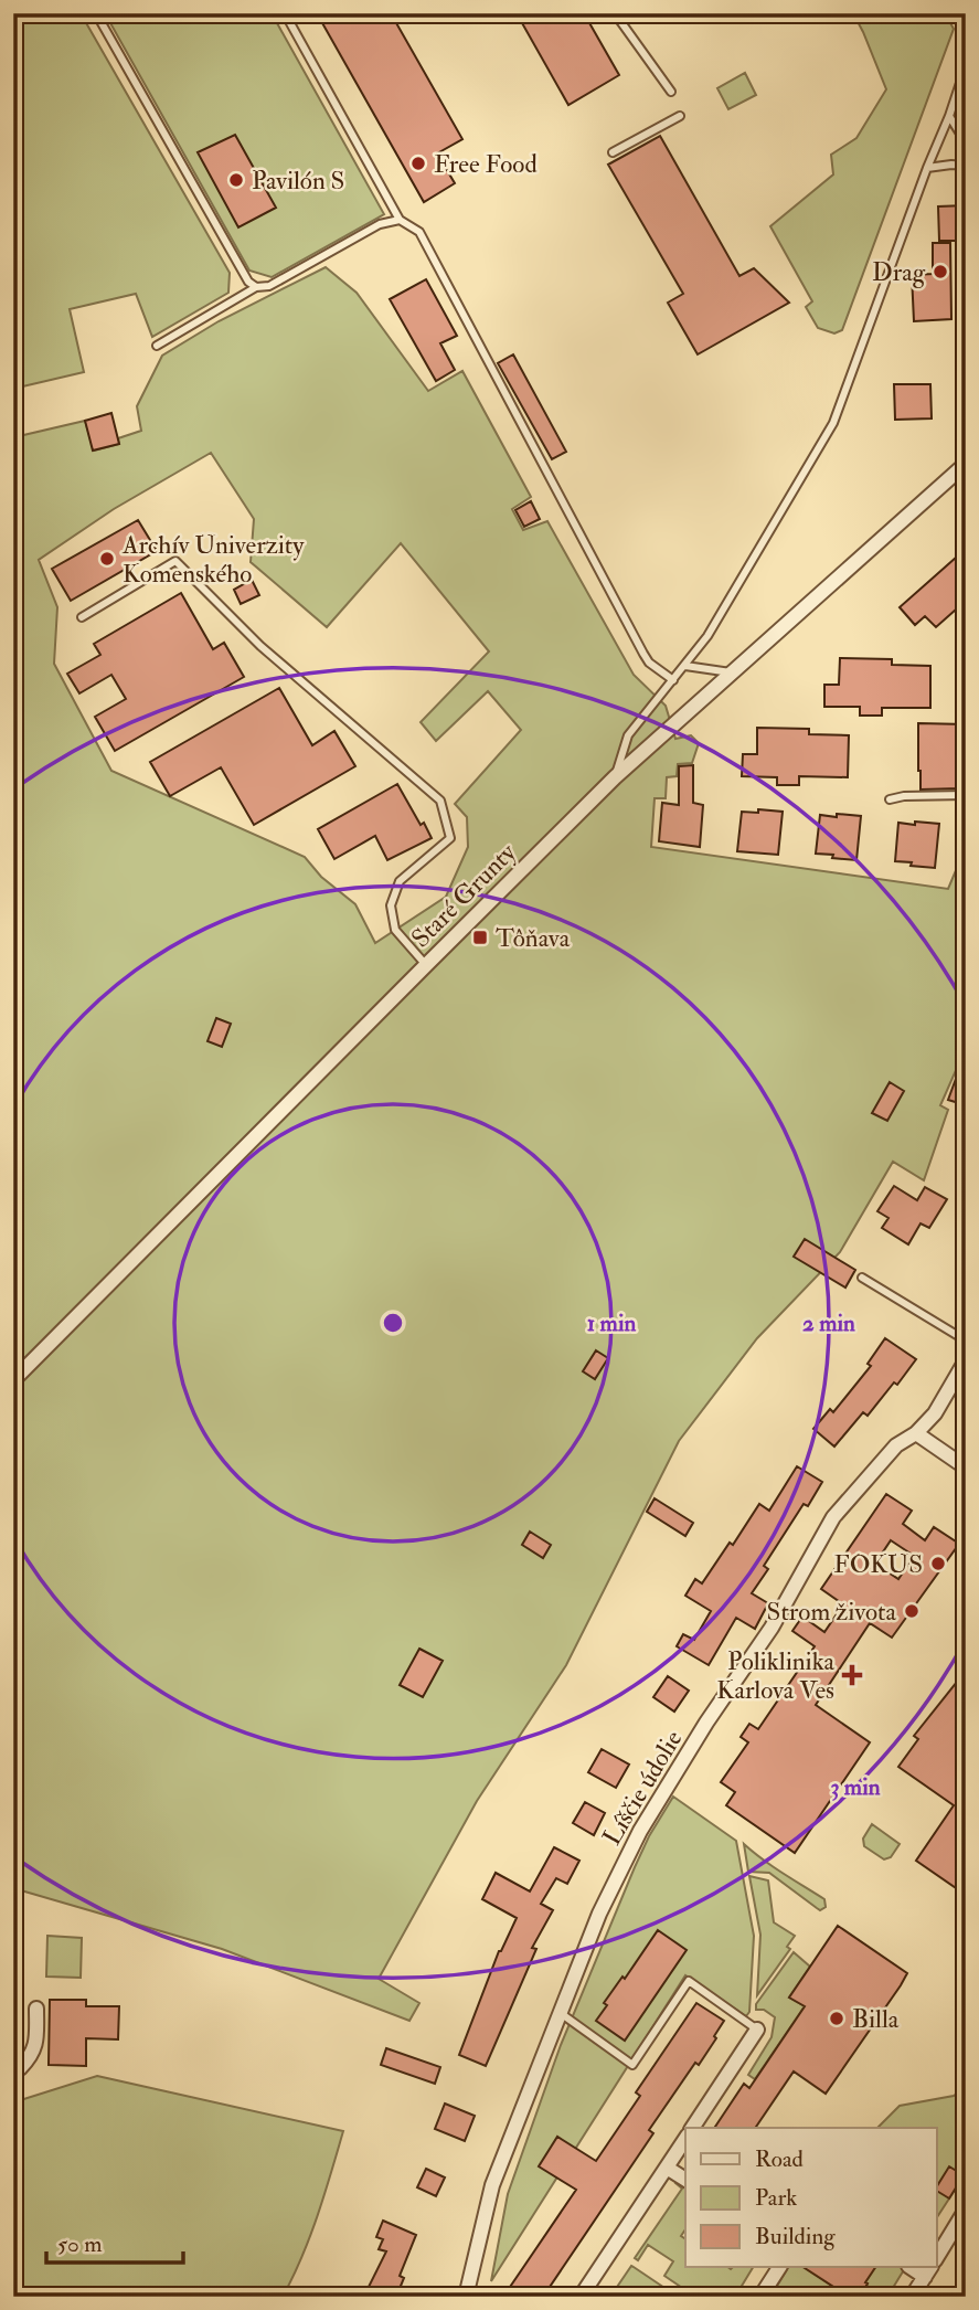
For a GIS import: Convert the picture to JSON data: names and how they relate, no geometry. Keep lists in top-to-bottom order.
{
  "streets": {
    "street": ["Staré Grunty", "Líščie údolie"]
  },
  "places": {
    "other": [
      "Free Food",
      "Pavilón S",
      "Drag",
      "Archív Univerzity Komenského",
      "FOKUS",
      "Strom života",
      "Billa"
    ],
    "transit": ["Tôňava"],
    "health": ["Poliklinika Karlova Ves"]
  },
  "legend": ["Road", "Park", "Building"],
  "scale_bar": "50 m",
  "rings": ["1 min", "2 min", "3 min"]
}
